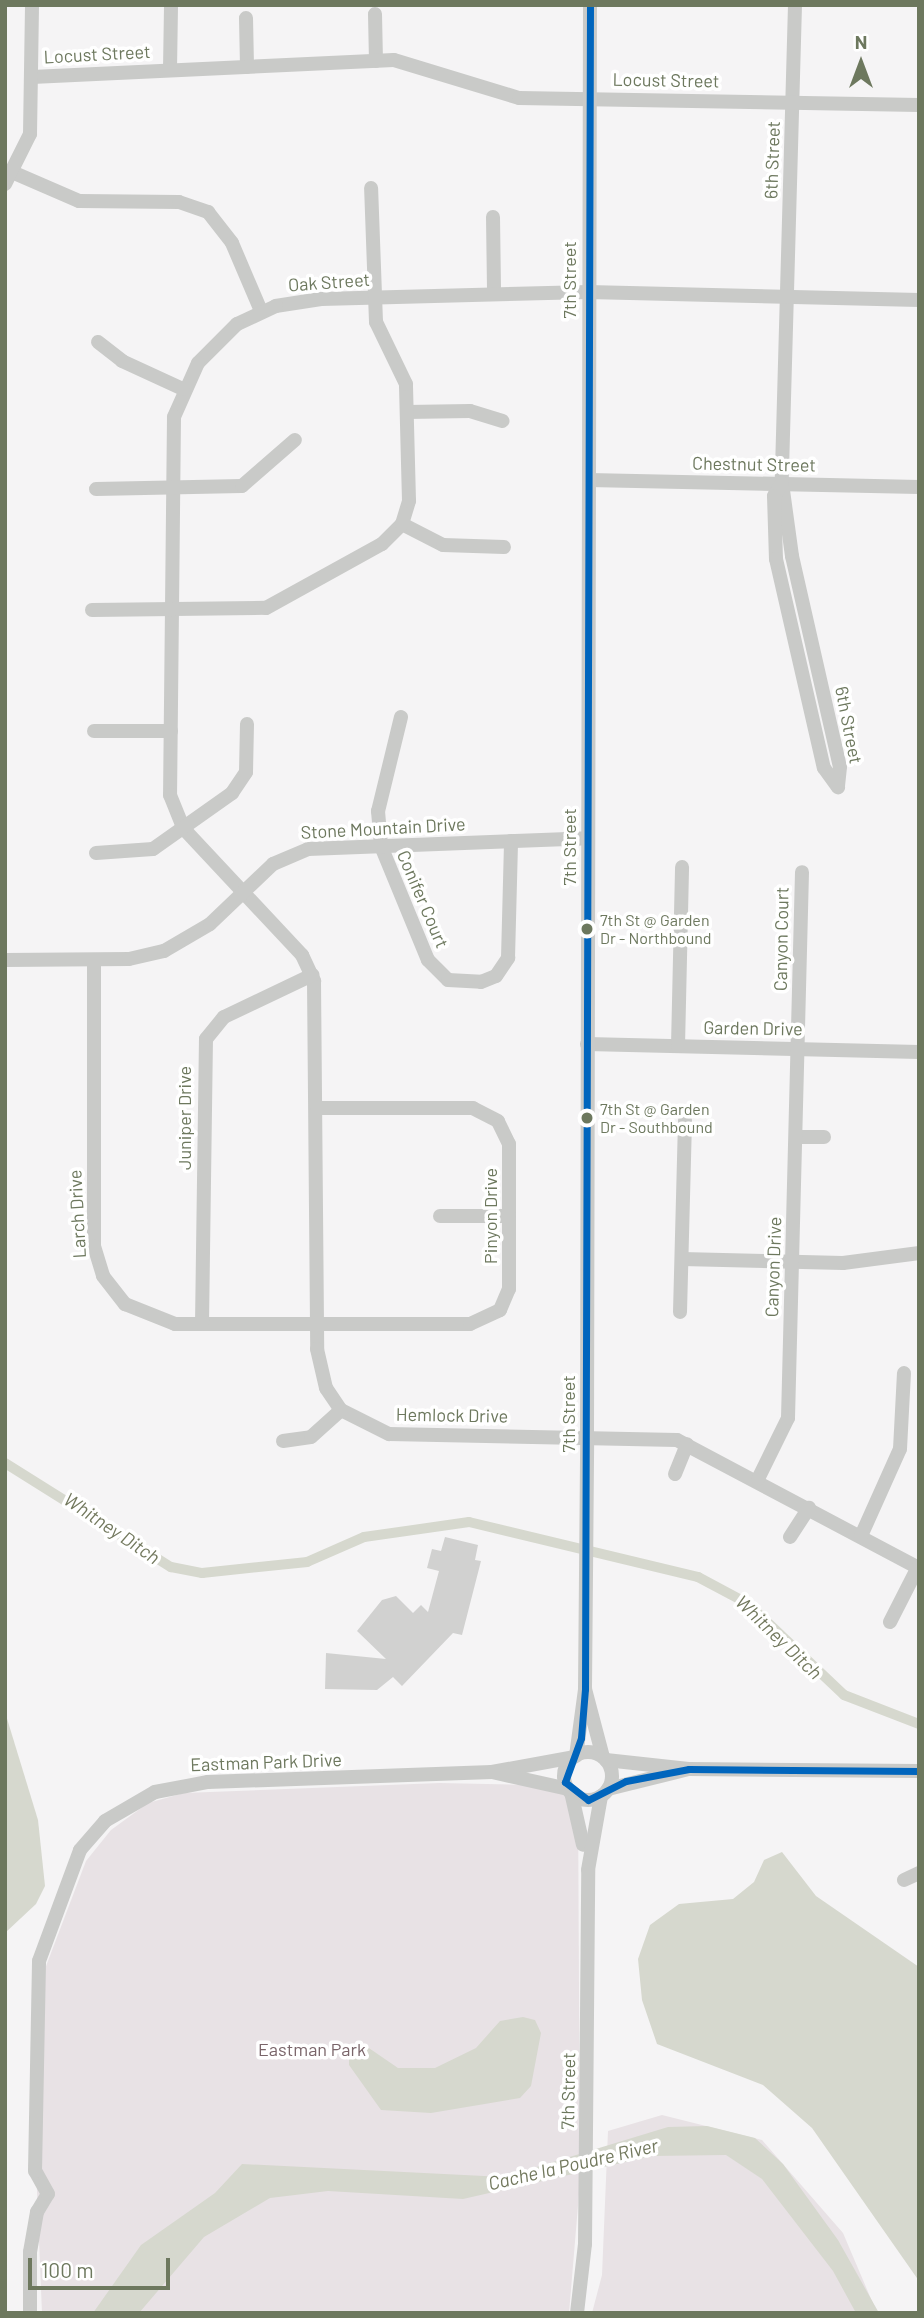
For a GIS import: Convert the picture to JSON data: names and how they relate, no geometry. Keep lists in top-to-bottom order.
{
  "streets": {
    "street": [
      "Locust Street",
      "6th Street",
      "7th Street",
      "Oak Street",
      "Chestnut Street",
      "Stone Mountain Drive",
      "Conifer Court",
      "Canyon Court",
      "Garden Drive",
      "Juniper Drive",
      "Larch Drive",
      "Pinyon Drive",
      "Canyon Drive",
      "Hemlock Drive",
      "Eastman Park Drive"
    ]
  },
  "crossings": [
    ["Locust Street", "6th Street"],
    ["Locust Street", "7th Street"],
    ["6th Street", "Oak Street"],
    ["6th Street", "Chestnut Street"],
    ["7th Street", "Oak Street"],
    ["7th Street", "Chestnut Street"],
    ["7th Street", "Stone Mountain Drive"],
    ["7th Street", "Garden Drive"],
    ["7th Street", "Hemlock Drive"],
    ["7th Street", "Eastman Park Drive"],
    ["Oak Street", "Stone Mountain Drive"],
    ["Stone Mountain Drive", "Conifer Court"],
    ["Stone Mountain Drive", "Larch Drive"],
    ["Canyon Court", "Garden Drive"],
    ["Canyon Court", "Canyon Drive"],
    ["Garden Drive", "Canyon Drive"],
    ["Juniper Drive", "Larch Drive"],
    ["Larch Drive", "Pinyon Drive"],
    ["Canyon Drive", "Hemlock Drive"]
  ],
  "water": ["Whitney Ditch", "Cache la Poudre River"],
  "parks": ["Eastman Park"],
  "places": ["7th St @ Garden Dr - Northbound", "7th St @ Garden Dr - Southbound"],
  "scale_bar": "100 m",
  "north": "top"
}
